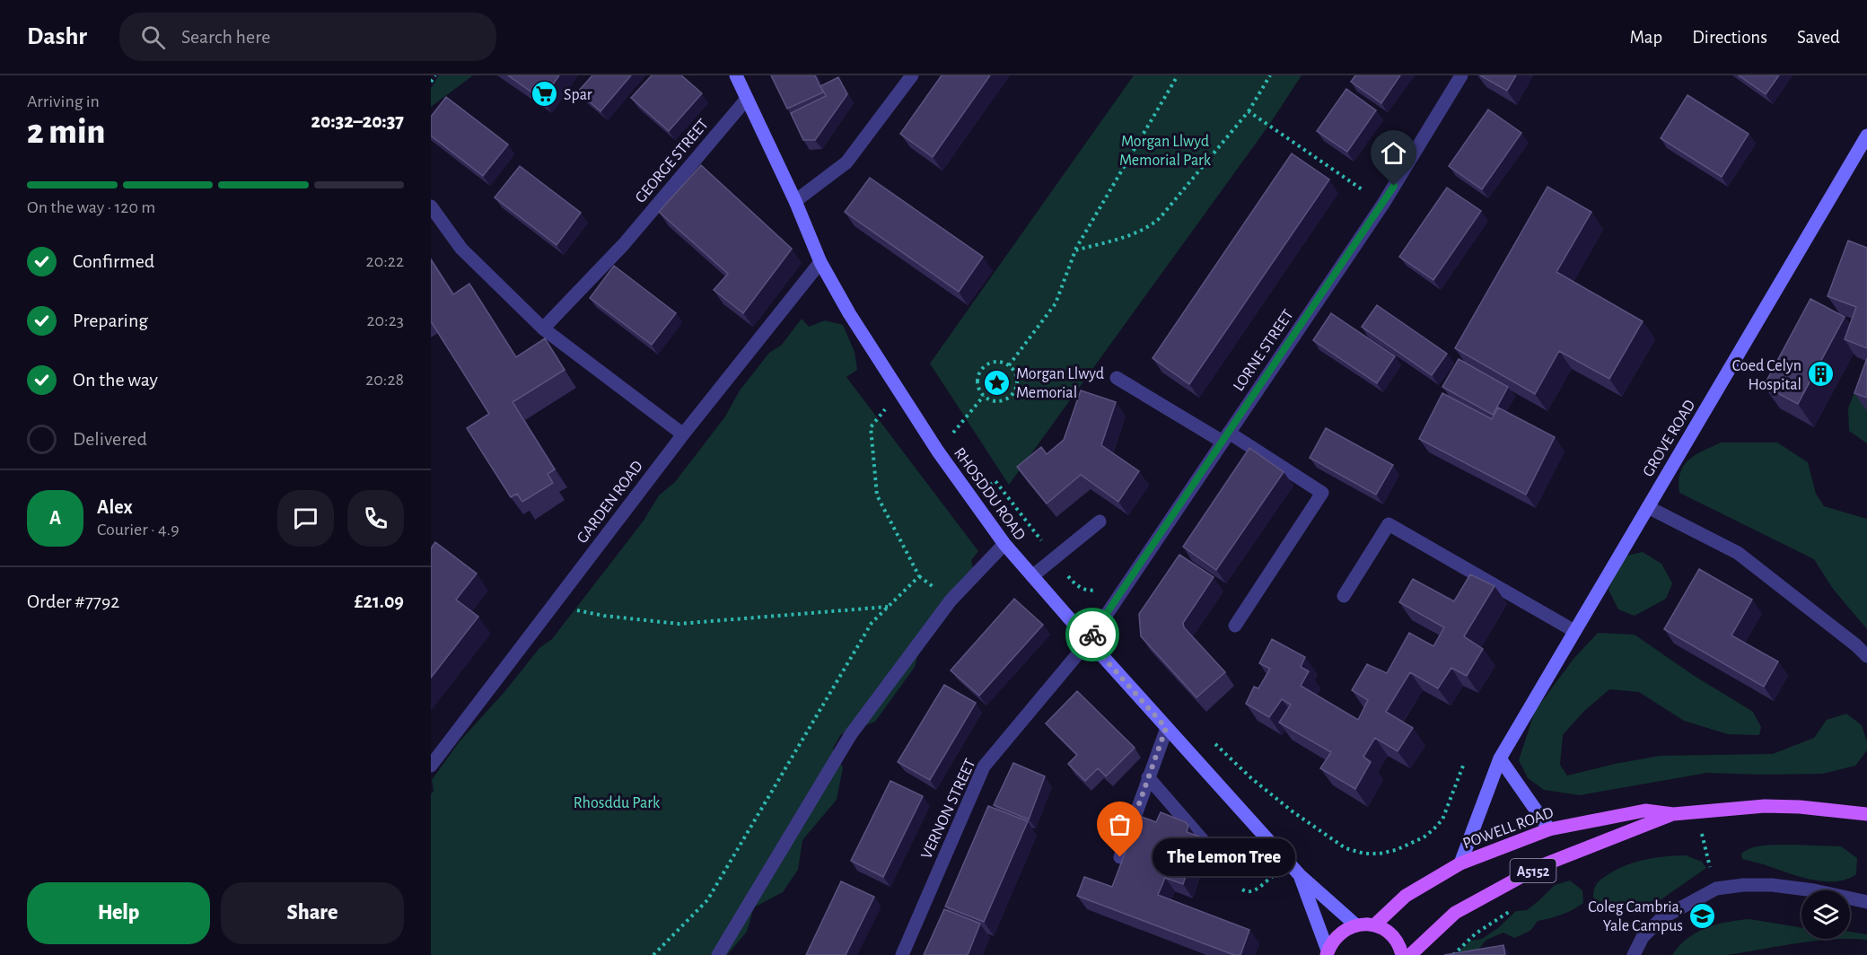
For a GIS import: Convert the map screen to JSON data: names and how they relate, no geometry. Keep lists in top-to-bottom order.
{
  "streets": {
    "main road": [
      "GROVE ROAD",
      "RHOSDDU ROAD",
      "POWELL ROAD",
      "A5152"
    ],
    "street": [
      "GEORGE STREET",
      "LORNE STREET",
      "GARDEN ROAD",
      "VERNON STREET"
    ]
  },
  "crossings": [
    ["GEORGE STREET", "RHOSDDU ROAD"],
    ["LORNE STREET", "RHOSDDU ROAD"],
    ["LORNE STREET", "VERNON STREET"],
    ["GROVE ROAD", "POWELL ROAD"],
    ["RHOSDDU ROAD", "GARDEN ROAD"],
    ["RHOSDDU ROAD", "VERNON STREET"]
  ],
  "parks": ["Morgan Llwyd Memorial Park", "Rhosddu Park"],
  "places": {
    "supermarket": ["Spar"],
    "building": ["Coed Celyn Hospital"],
    "place": ["Morgan Llwyd Memorial"],
    "other": ["The Lemon Tree"],
    "school or university": ["Coleg Cambria, Yale Campus"]
  },
  "page": {
    "header": "Dashr",
    "search": "Search here",
    "nav": ["Map", "Directions", "Saved"],
    "heading": ["2 min", "Arriving in", "20:32–20:37"],
    "panel": [
      "Alex",
      "Courier · 4.9",
      "Order #7792",
      "£21.09"
    ],
    "bar": "On the way · 120 m",
    "list": [
      ["Confirmed", "20:22"],
      ["Preparing", "20:23"],
      ["On the way", "20:28"],
      "Delivered"
    ],
    "round": "A",
    "bubble": "The Lemon Tree",
    "buttons": ["Help", "Share"]
  }
}
